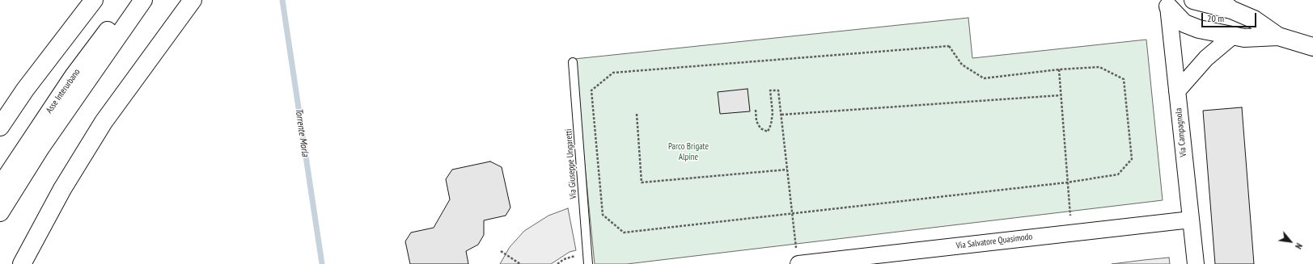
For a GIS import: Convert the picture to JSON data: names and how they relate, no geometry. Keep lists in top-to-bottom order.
{
  "streets": {
    "main road": ["Asse Interurbano"],
    "street": ["Via Campagnola", "Via Salvatore Quasimodo"],
    "lane": ["Via Giuseppe Ungaretti"]
  },
  "crossings": [
    ["Via Campagnola", "Via Salvatore Quasimodo"]
  ],
  "water": ["Torrente Morla"],
  "parks": ["Parco Brigate Alpine"],
  "scale_bar": "20 m",
  "north": "bottom right"
}
